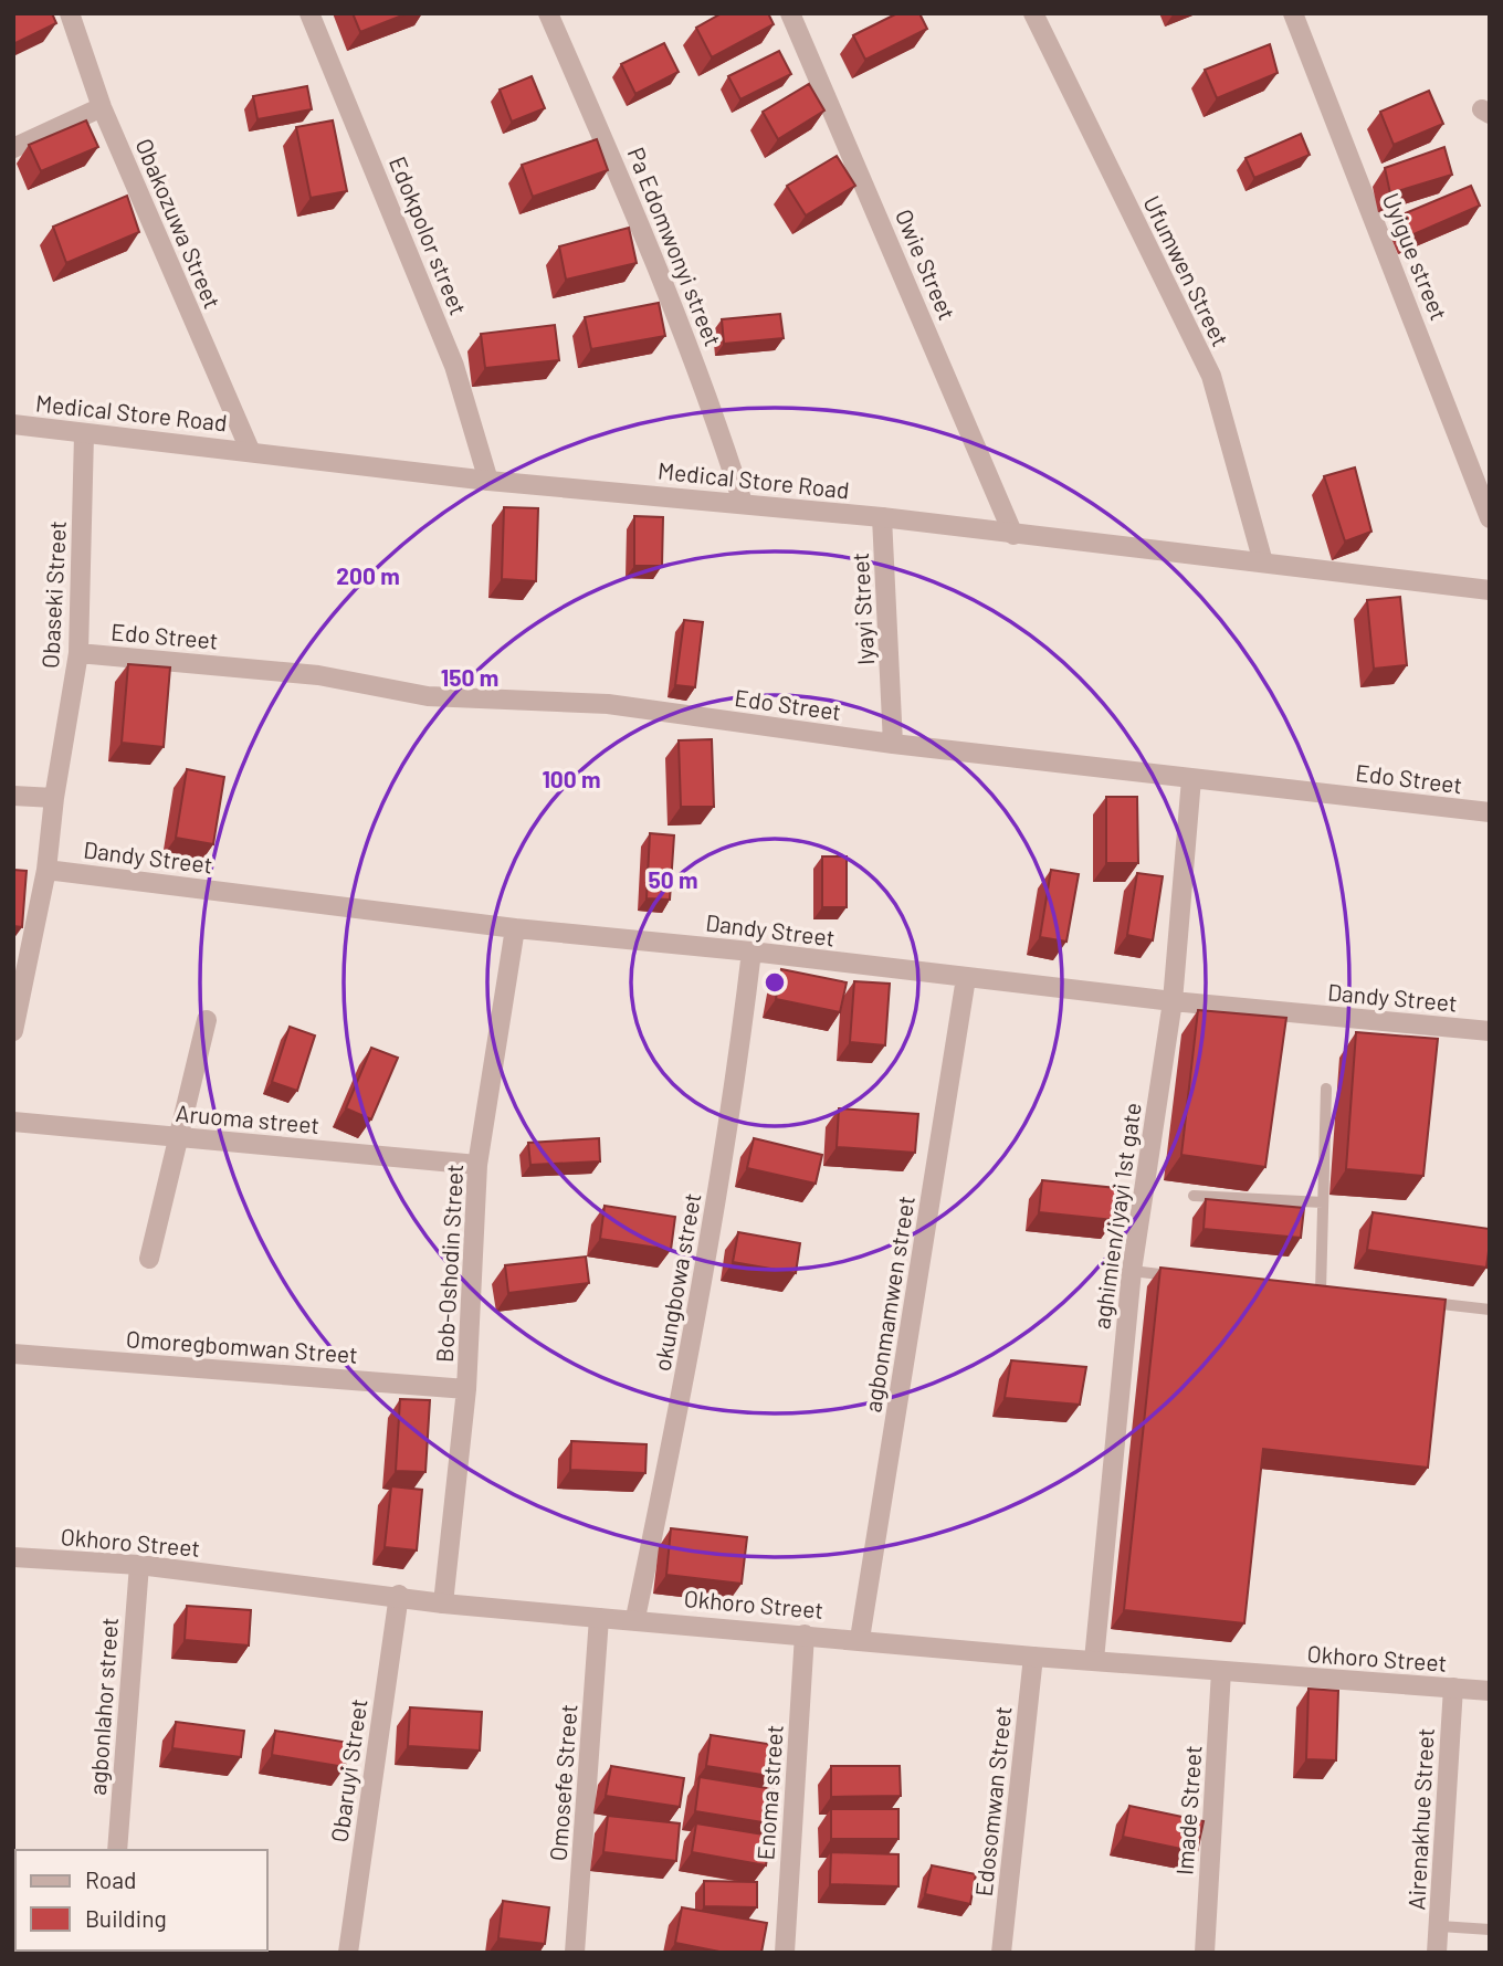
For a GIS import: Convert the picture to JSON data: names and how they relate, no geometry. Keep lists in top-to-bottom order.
{
  "streets": {
    "street": [
      "Obakozuwa Street",
      "Edokpolor street",
      "Pa Edomwonyi street",
      "Uyigue street",
      "Owie Street",
      "Ufumwen Street",
      "Medical Store Road",
      "Obaseki Street",
      "Iyayi Street",
      "Edo Street",
      "Dandy Street",
      "Aruoma street",
      "aghimien/iyayi 1st gate",
      "Bob-Oshodin Street",
      "okungbowa street",
      "agbonmamwen street",
      "Omoregbomwan Street",
      "Okhoro Street",
      "agbonlahor street",
      "Obaruyi Street",
      "Omosefe Street",
      "Enoma street",
      "Edosomwan Street",
      "Imade Street",
      "Airenakhue Street"
    ]
  },
  "crossings": [
    ["Obakozuwa Street", "Medical Store Road"],
    ["Edokpolor street", "Medical Store Road"],
    ["Pa Edomwonyi street", "Medical Store Road"],
    ["Owie Street", "Medical Store Road"],
    ["Ufumwen Street", "Medical Store Road"],
    ["Medical Store Road", "Obaseki Street"],
    ["Medical Store Road", "Iyayi Street"],
    ["Obaseki Street", "Edo Street"],
    ["Obaseki Street", "Dandy Street"],
    ["Iyayi Street", "Edo Street"],
    ["Edo Street", "aghimien/iyayi 1st gate"],
    ["Dandy Street", "aghimien/iyayi 1st gate"],
    ["Dandy Street", "Bob-Oshodin Street"],
    ["Dandy Street", "okungbowa street"],
    ["Dandy Street", "agbonmamwen street"],
    ["Aruoma street", "Bob-Oshodin Street"],
    ["aghimien/iyayi 1st gate", "Okhoro Street"],
    ["Bob-Oshodin Street", "Omoregbomwan Street"],
    ["Bob-Oshodin Street", "Okhoro Street"],
    ["okungbowa street", "Okhoro Street"],
    ["agbonmamwen street", "Okhoro Street"],
    ["Okhoro Street", "agbonlahor street"],
    ["Okhoro Street", "Obaruyi Street"],
    ["Okhoro Street", "Omosefe Street"],
    ["Okhoro Street", "Enoma street"],
    ["Okhoro Street", "Edosomwan Street"],
    ["Okhoro Street", "Imade Street"],
    ["Okhoro Street", "Airenakhue Street"]
  ],
  "legend": ["Road", "Building"],
  "rings": [
    "200 m",
    "150 m",
    "100 m",
    "50 m"
  ]
}
